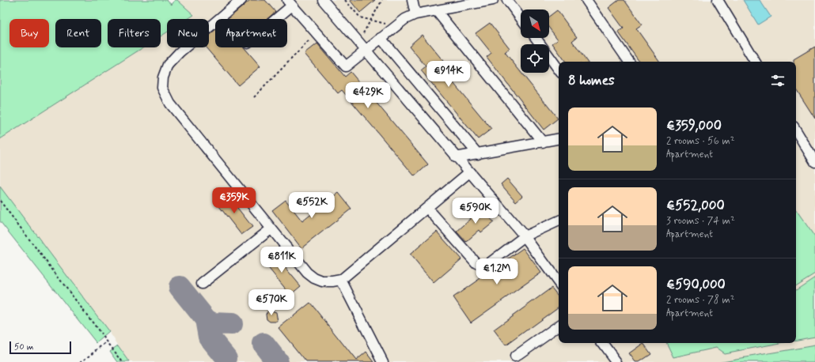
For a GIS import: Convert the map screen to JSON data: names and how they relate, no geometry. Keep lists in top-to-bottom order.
{
  "scale_bar": "50 m",
  "north": "bottom right",
  "page": {
    "chip": [
      "Buy",
      "Rent",
      "Filters",
      "New",
      "Apartment"
    ],
    "price": [
      "€914K",
      "€429K",
      "€359K",
      "€552K",
      "€590K",
      "€811K",
      "€1.2M",
      "€570K"
    ],
    "heading": "8 homes",
    "list": [
      {
        "name": "€359,000",
        "note": "2 rooms · 56 m² · Apartment"
      },
      {
        "name": "€552,000",
        "note": "3 rooms · 74 m² · Apartment"
      },
      {
        "name": "€590,000",
        "note": "2 rooms · 78 m² · Apartment"
      }
    ],
    "scale": "50 m"
  }
}
